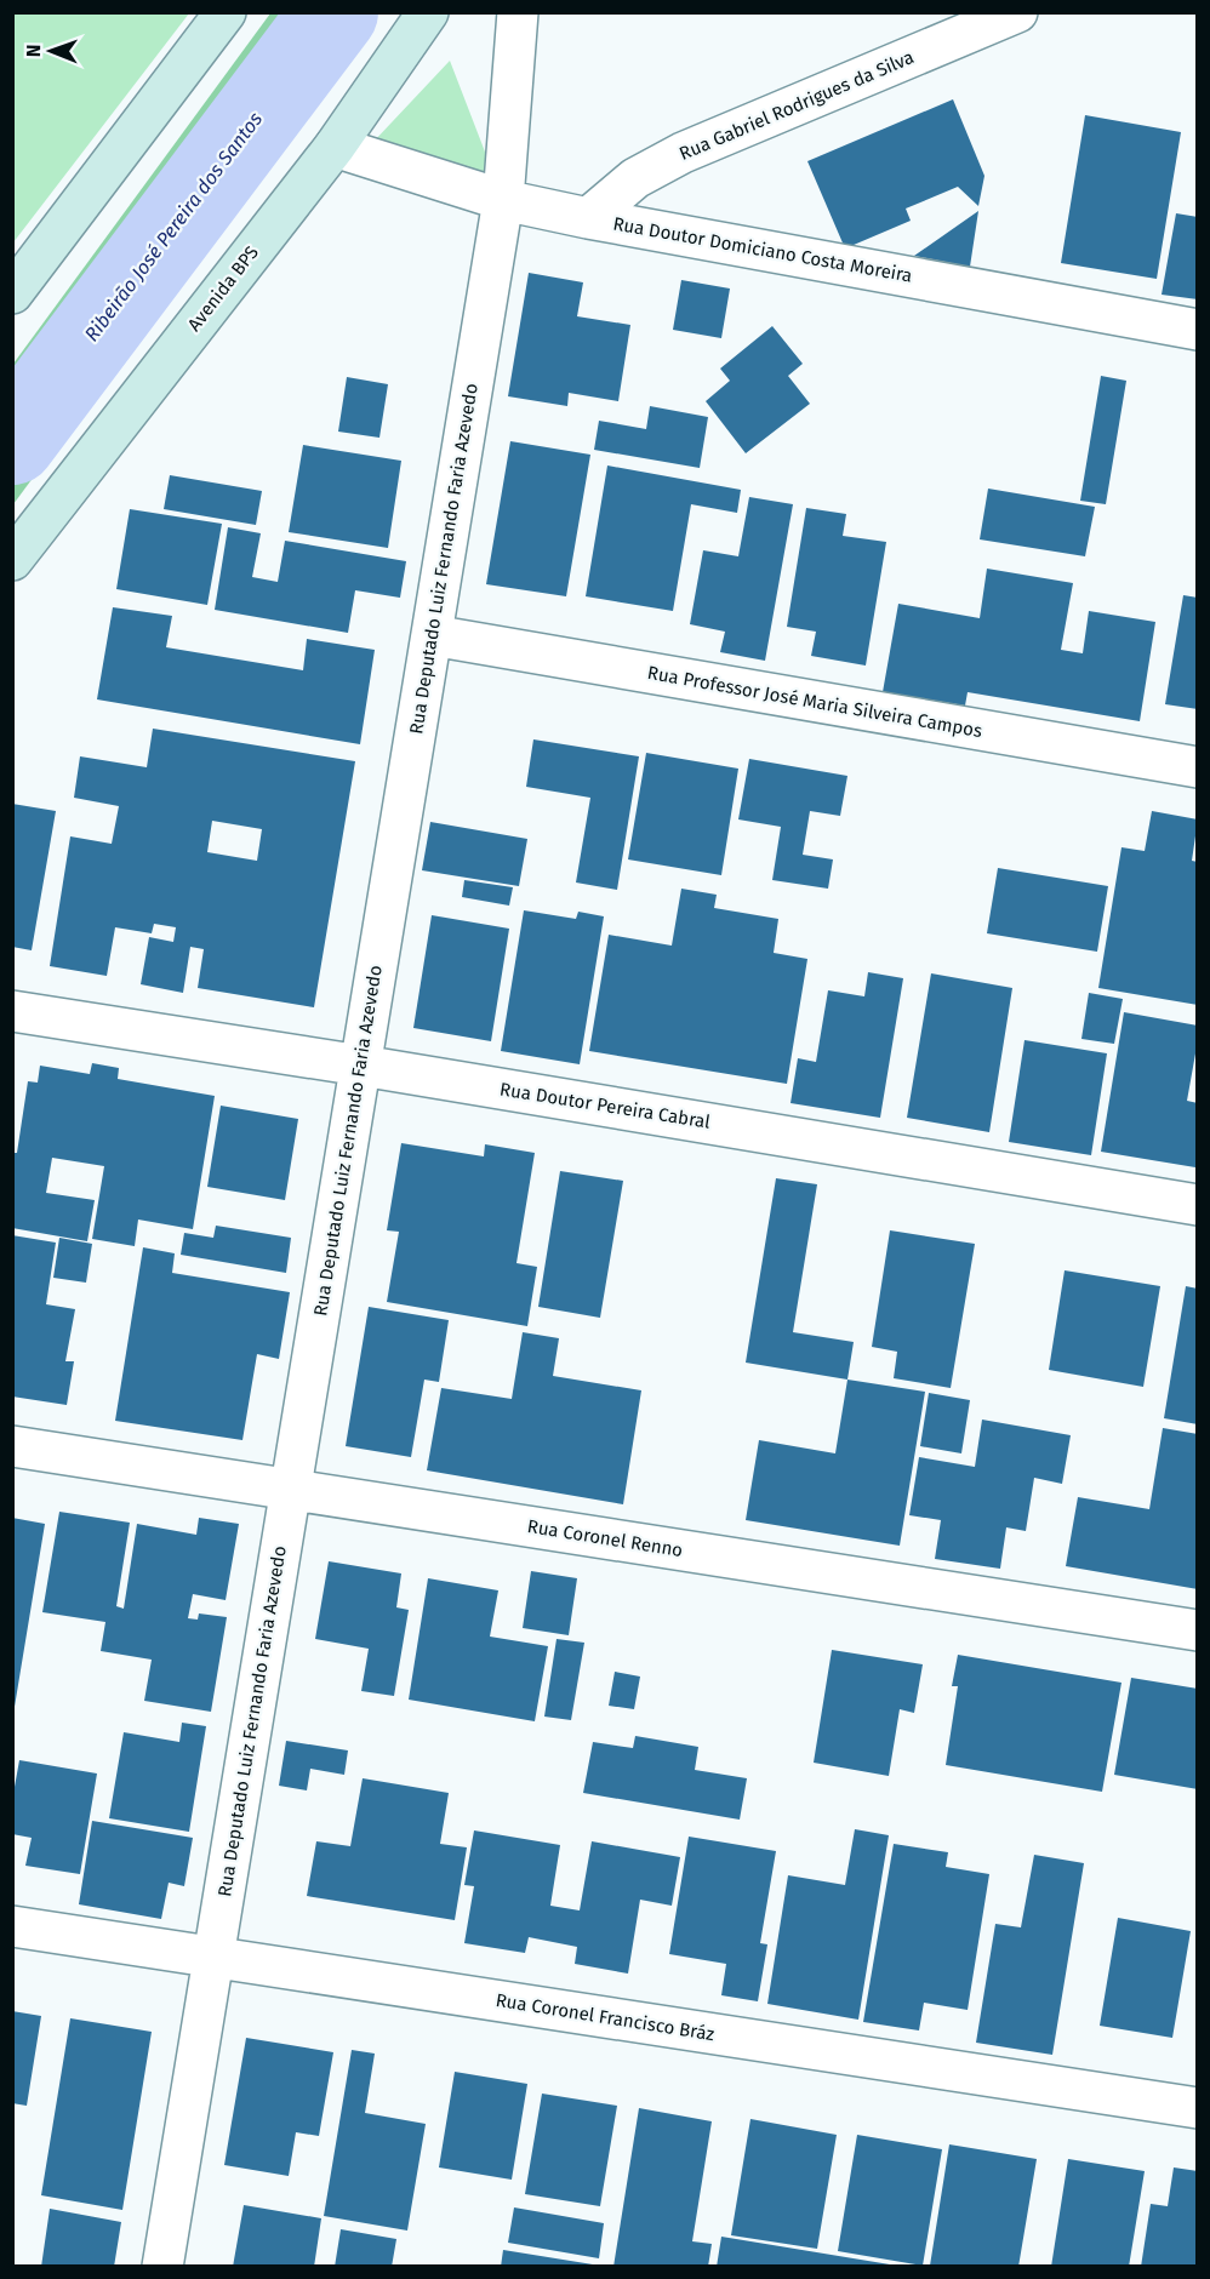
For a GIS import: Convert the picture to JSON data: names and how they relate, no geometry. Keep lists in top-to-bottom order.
{
  "streets": {
    "main road": ["Avenida BPS"],
    "street": [
      "Rua Gabriel Rodrigues da Silva",
      "Rua Doutor Domiciano Costa Moreira",
      "Rua Deputado Luiz Fernando Faria Azevedo",
      "Rua Professor José Maria Silveira Campos",
      "Rua Doutor Pereira Cabral",
      "Rua Coronel Renno",
      "Rua Coronel Francisco Bráz"
    ]
  },
  "crossings": [
    ["Rua Gabriel Rodrigues da Silva", "Rua Doutor Domiciano Costa Moreira"],
    ["Rua Doutor Domiciano Costa Moreira", "Avenida BPS"],
    ["Rua Doutor Domiciano Costa Moreira", "Rua Deputado Luiz Fernando Faria Azevedo"],
    ["Rua Deputado Luiz Fernando Faria Azevedo", "Rua Professor José Maria Silveira Campos"],
    ["Rua Deputado Luiz Fernando Faria Azevedo", "Rua Doutor Pereira Cabral"],
    ["Rua Deputado Luiz Fernando Faria Azevedo", "Rua Coronel Renno"],
    ["Rua Deputado Luiz Fernando Faria Azevedo", "Rua Coronel Francisco Bráz"]
  ],
  "water": ["Ribeirão José Pereira dos Santos"],
  "north": "left"
}
